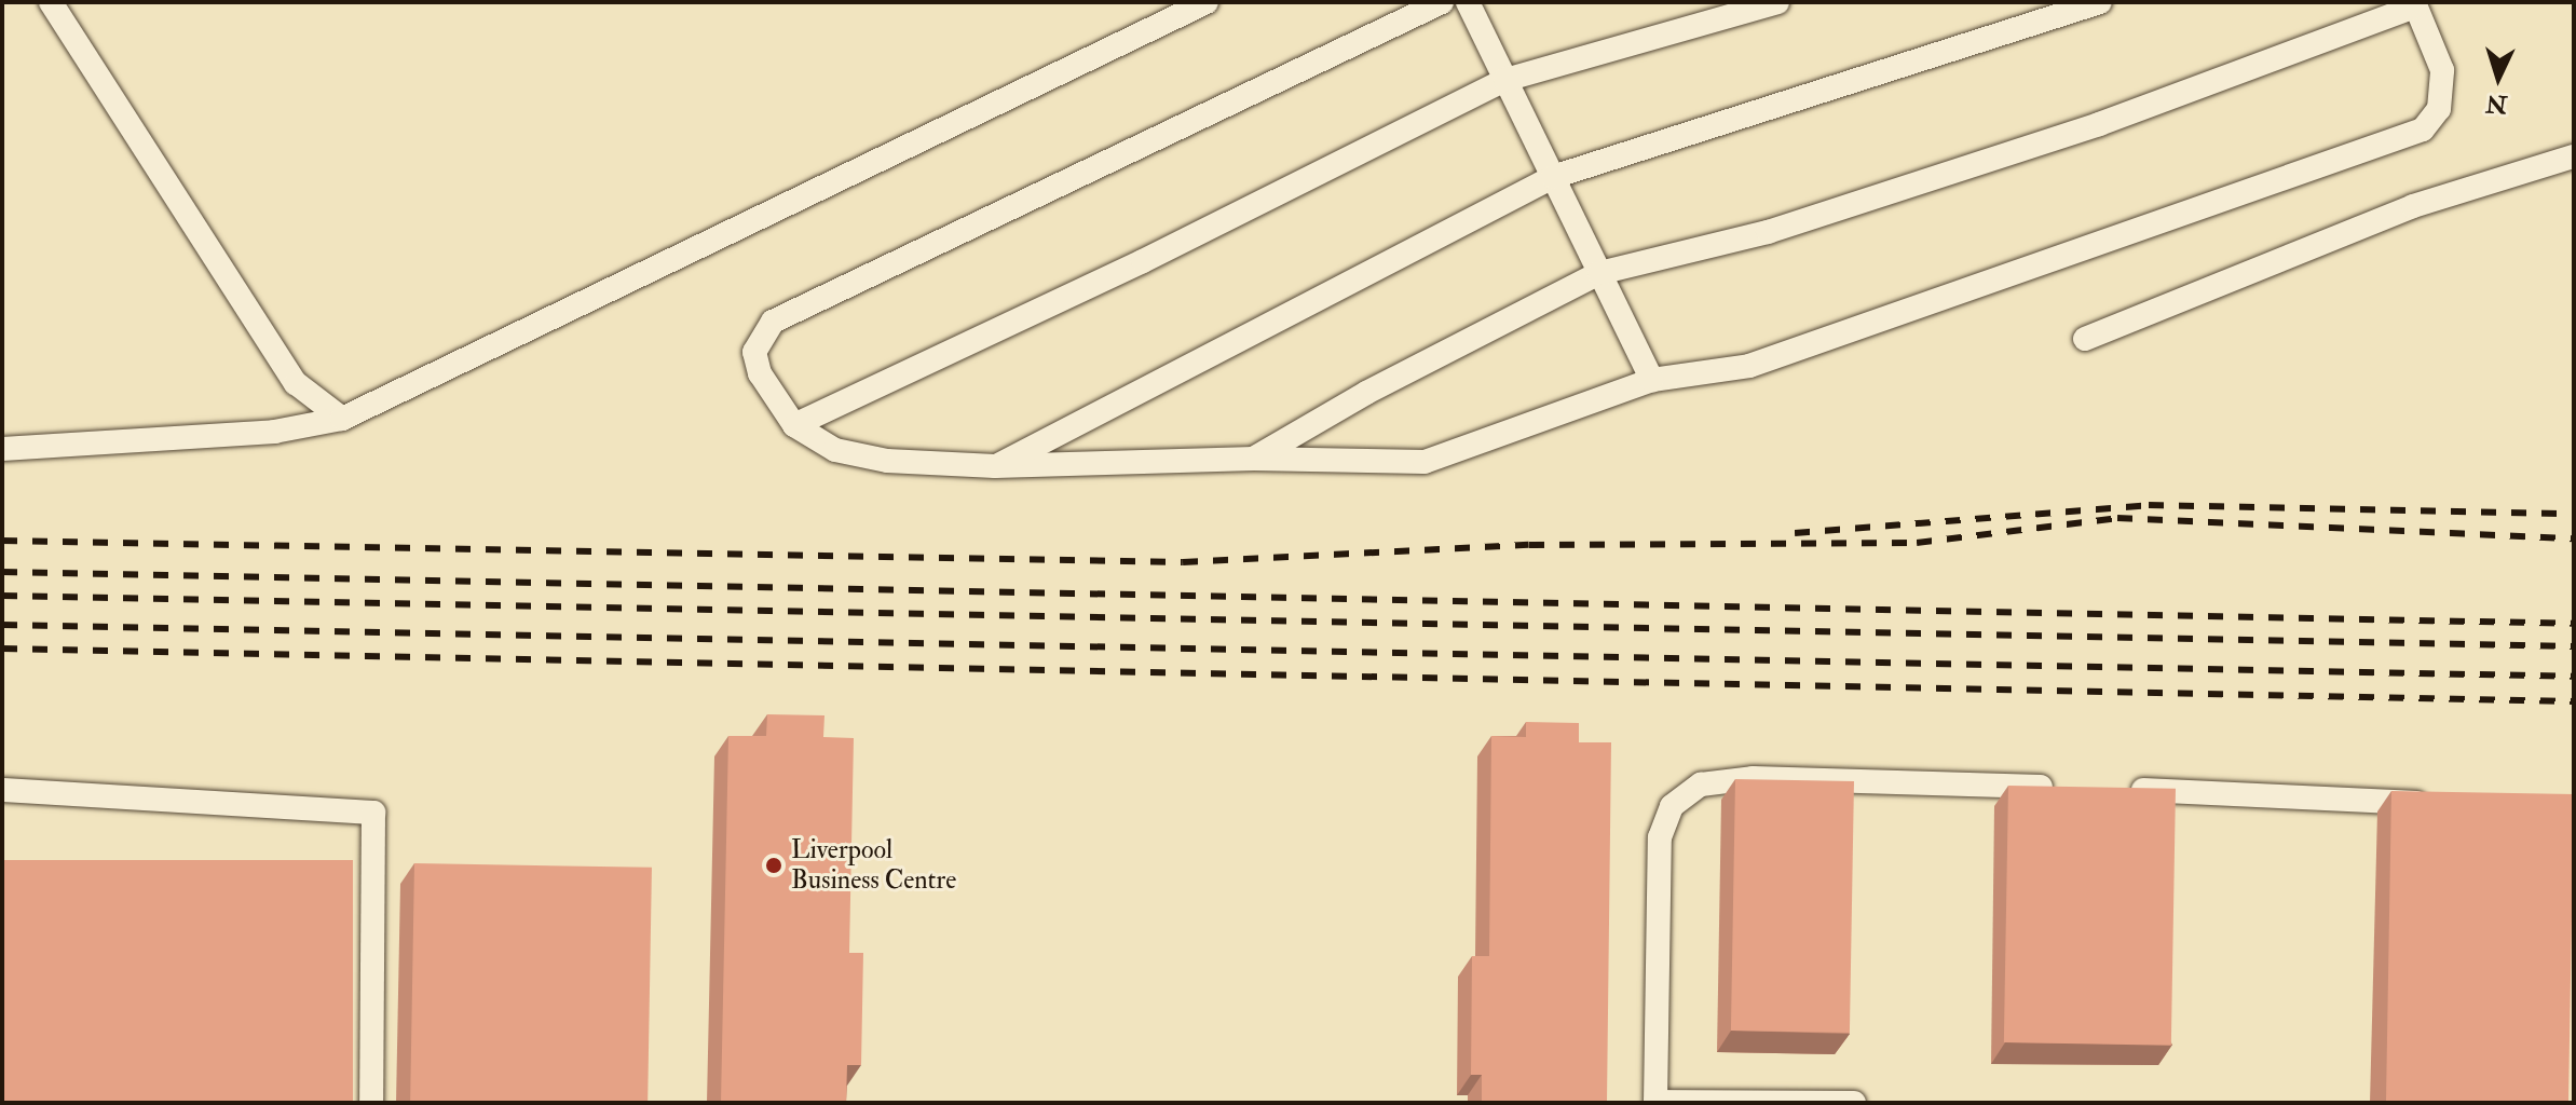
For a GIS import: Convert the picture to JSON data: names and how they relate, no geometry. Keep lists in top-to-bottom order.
{
  "places": ["Liverpool Business Centre"],
  "north": "bottom"
}
